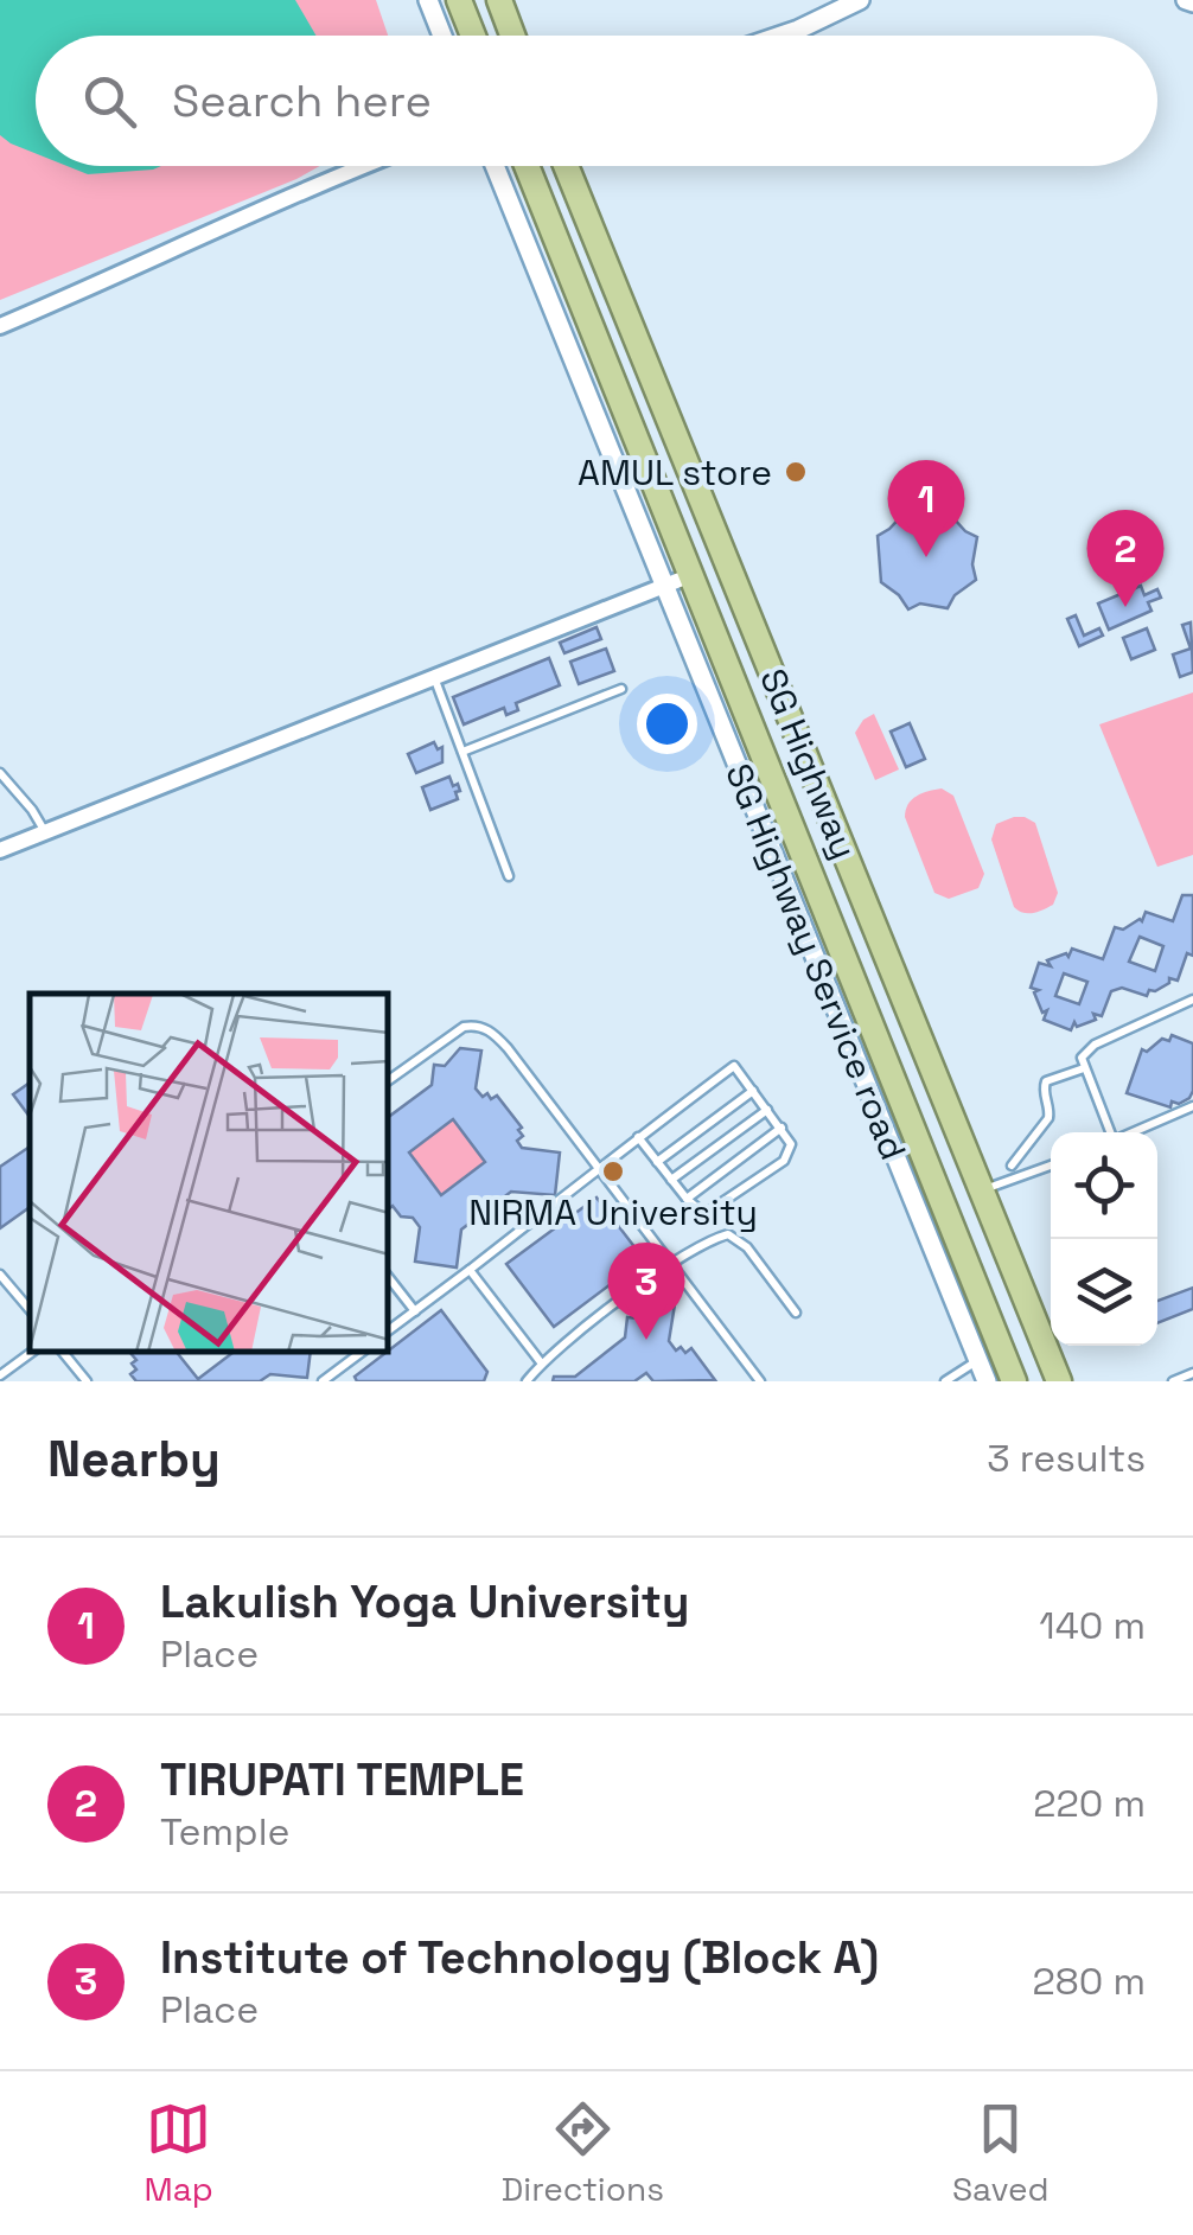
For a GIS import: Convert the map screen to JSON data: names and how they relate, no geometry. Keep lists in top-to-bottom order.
{
  "streets": {
    "highway": ["SG Highway"],
    "street": ["SG Highway Service road"]
  },
  "places": ["AMUL store", "NIRMA University"],
  "page": {
    "search": "Search here",
    "pins": ["1", "2", "3"],
    "heading": ["Nearby", "3 results"],
    "list": [
      {
        "mark": "1",
        "name": "Lakulish Yoga University",
        "note": "Place",
        "value": "140 m"
      },
      {
        "mark": "2",
        "name": "TIRUPATI TEMPLE",
        "note": "Temple",
        "value": "220 m"
      },
      {
        "mark": "3",
        "name": "Institute of Technology (Block A)",
        "note": "Place",
        "value": "280 m"
      }
    ],
    "nav": ["Map", "Directions", "Saved"]
  }
}
